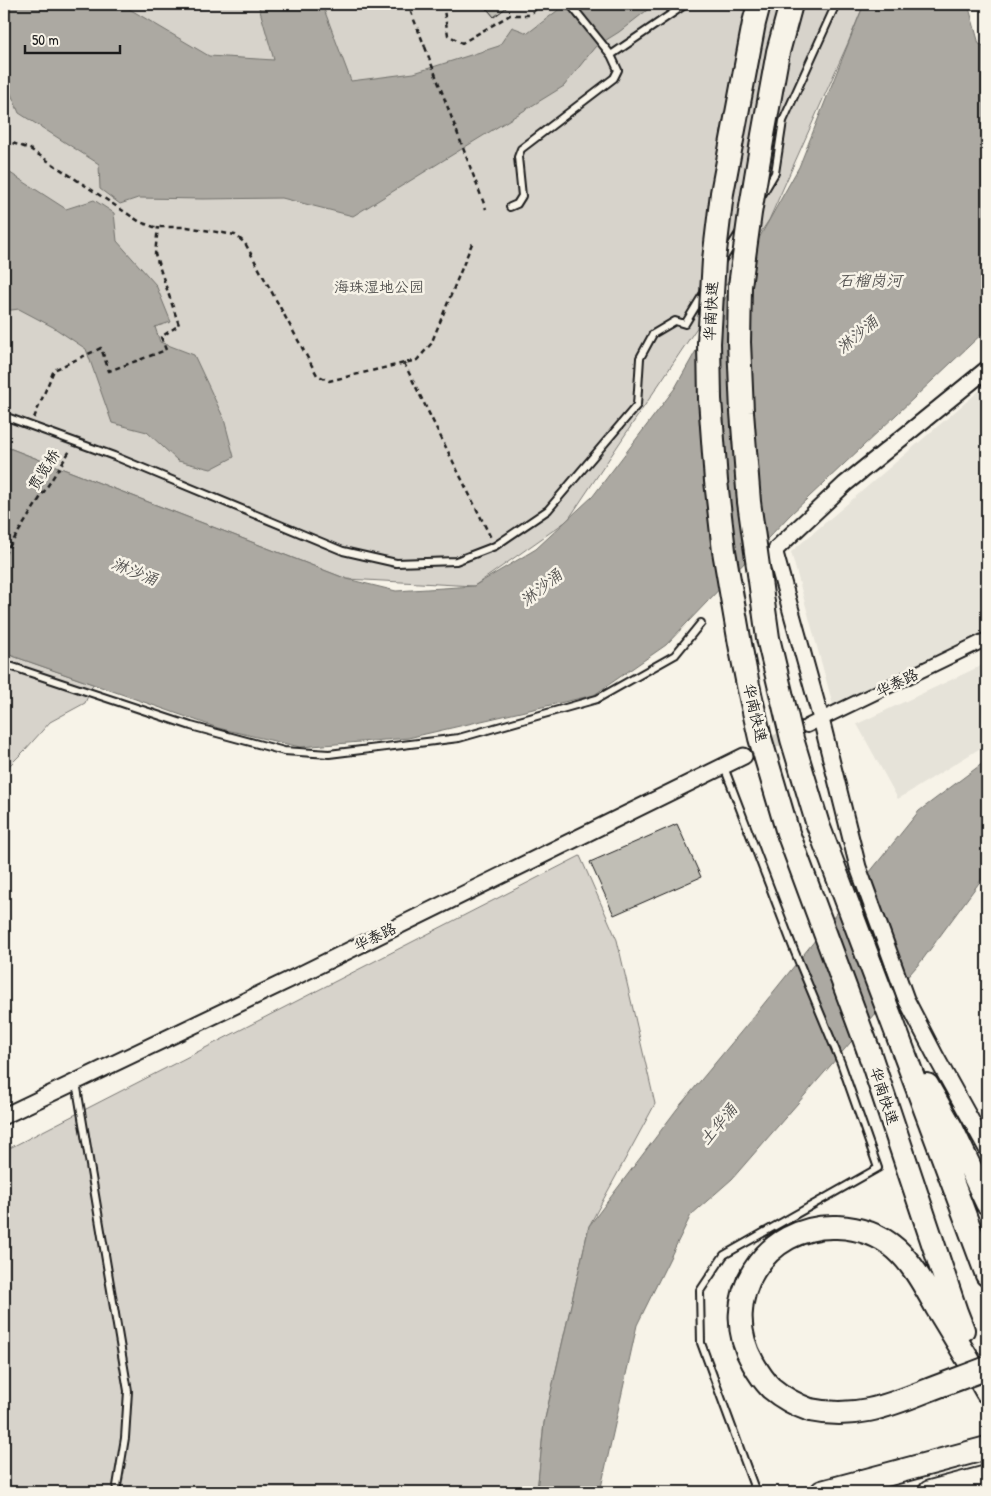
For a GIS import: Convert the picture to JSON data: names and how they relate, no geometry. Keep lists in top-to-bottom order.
{
  "streets": {
    "highway": ["华南快速"],
    "street": ["华泰路"],
    "path": ["贯览桥"]
  },
  "water": ["石榴岗河", "淋沙涌", "土华涌"],
  "parks": ["海珠湿地公园"],
  "scale_bar": "50 m"
}
